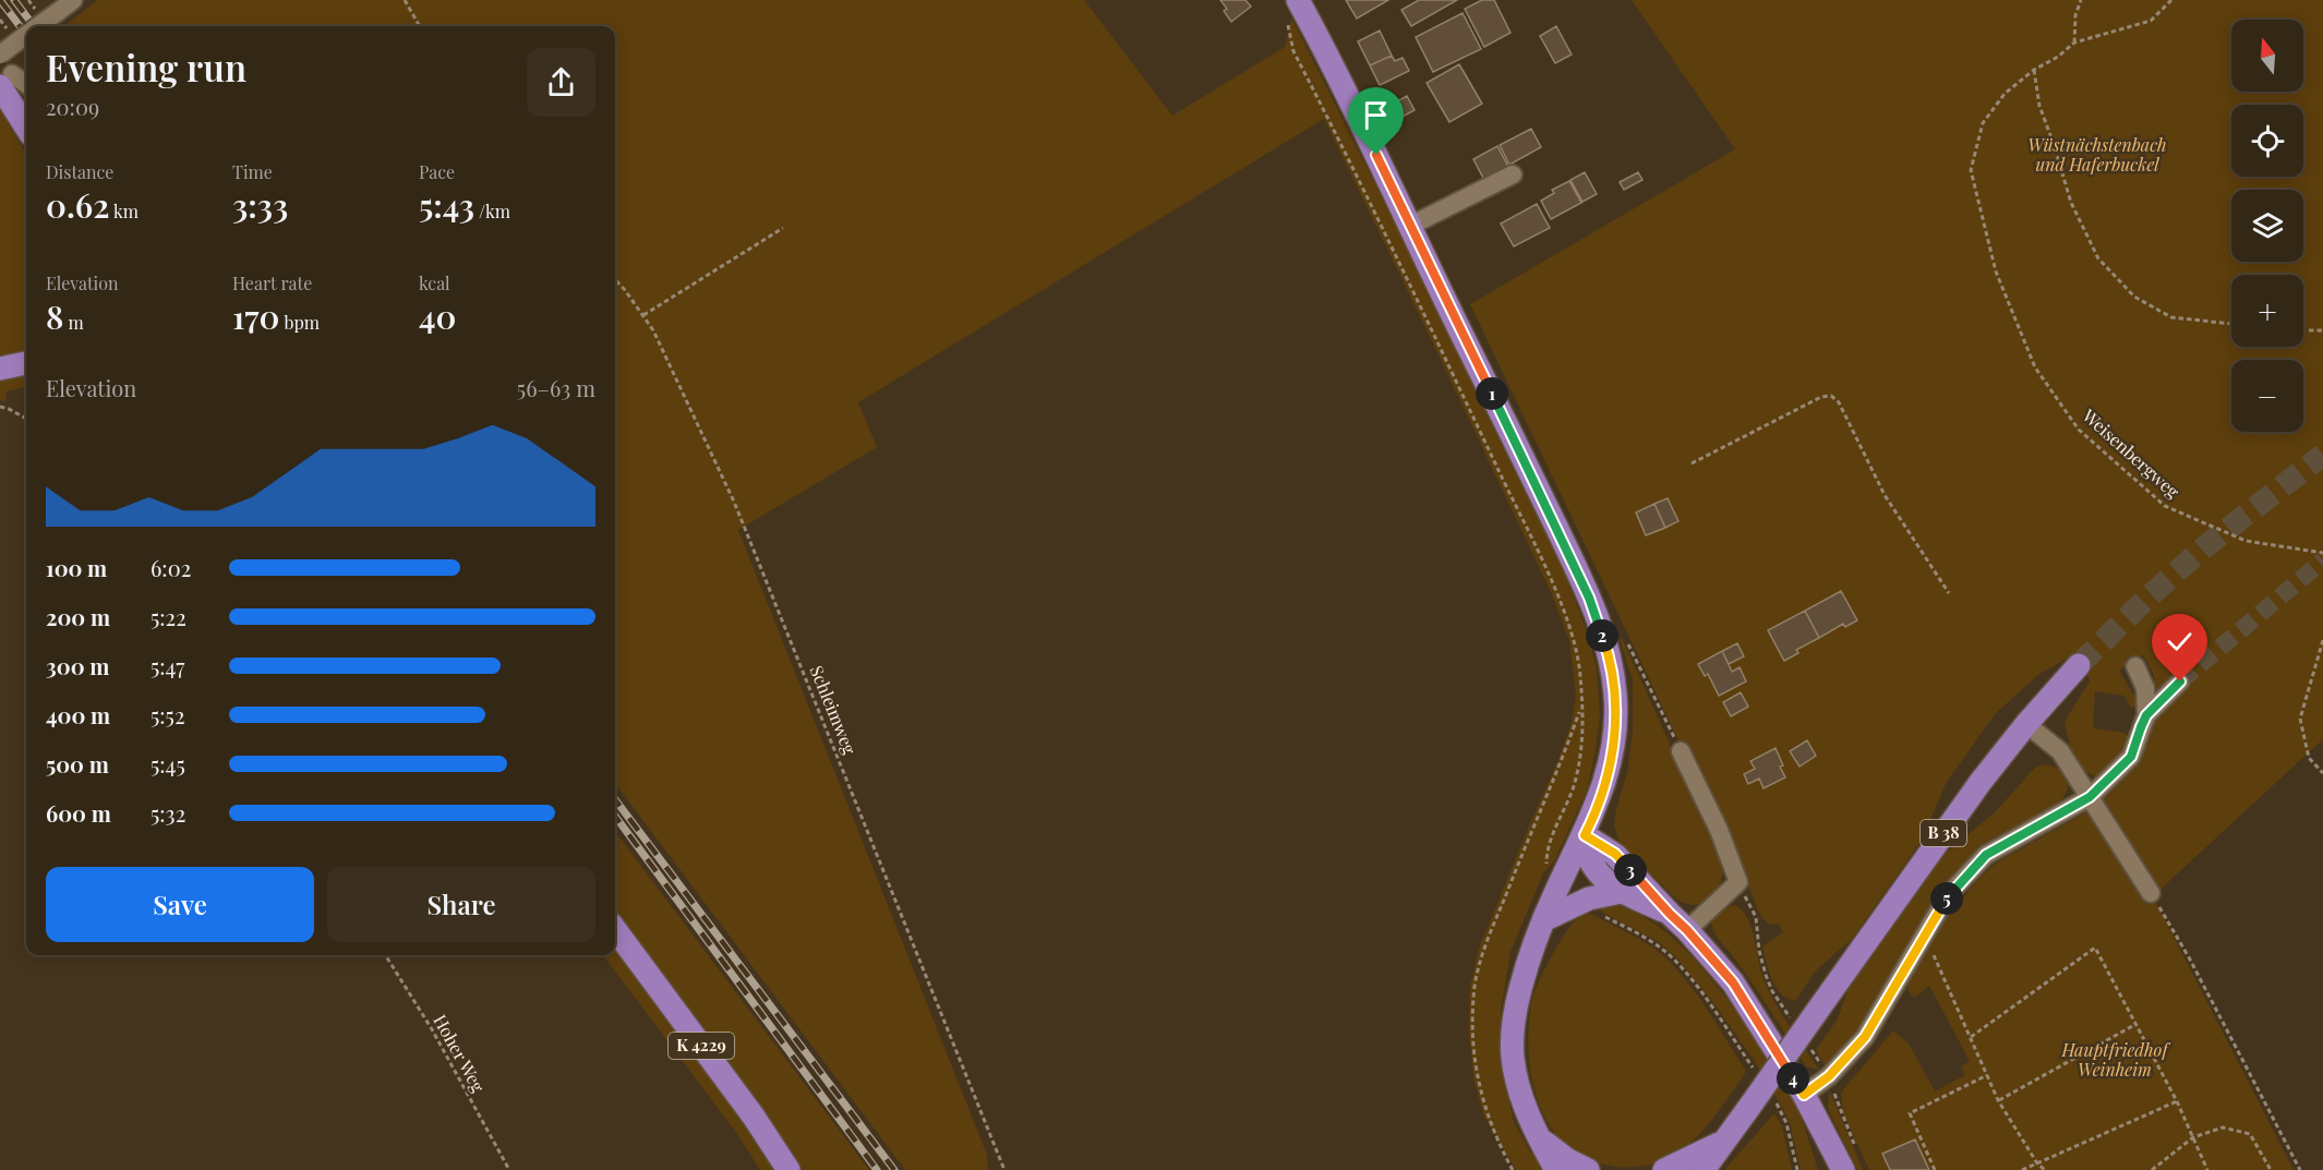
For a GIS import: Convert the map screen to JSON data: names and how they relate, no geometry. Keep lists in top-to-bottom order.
{
  "streets": {
    "main road": ["B 38", "K 4229"],
    "path": ["Weisenbergweg", "Schleimweg", "Hoher Weg"]
  },
  "parks": ["Wüstnächstenbach und Haferbuckel", "Hauptfriedhof Weinheim"],
  "north": "top",
  "page": {
    "map_buttons": ["+", "−"],
    "heading": ["Evening run", "20:09"],
    "stats": [
      ["Distance", "0.62 km"],
      ["Time", "3:33"],
      ["Pace", "5:43 /km"],
      ["Elevation", "8 m"],
      ["Heart rate", "170 bpm"],
      ["kcal", "40"]
    ],
    "chart": ["Elevation", "56–63 m"],
    "pins": [
      "1",
      "2",
      "3",
      "5",
      "4"
    ],
    "list": [
      {
        "name": "100 m",
        "note": "6:02"
      },
      {
        "name": "200 m",
        "note": "5:22"
      },
      {
        "name": "300 m",
        "note": "5:47"
      },
      {
        "name": "400 m",
        "note": "5:52"
      },
      {
        "name": "500 m",
        "note": "5:45"
      },
      {
        "name": "600 m",
        "note": "5:32"
      }
    ],
    "buttons": ["Save", "Share"]
  }
}
